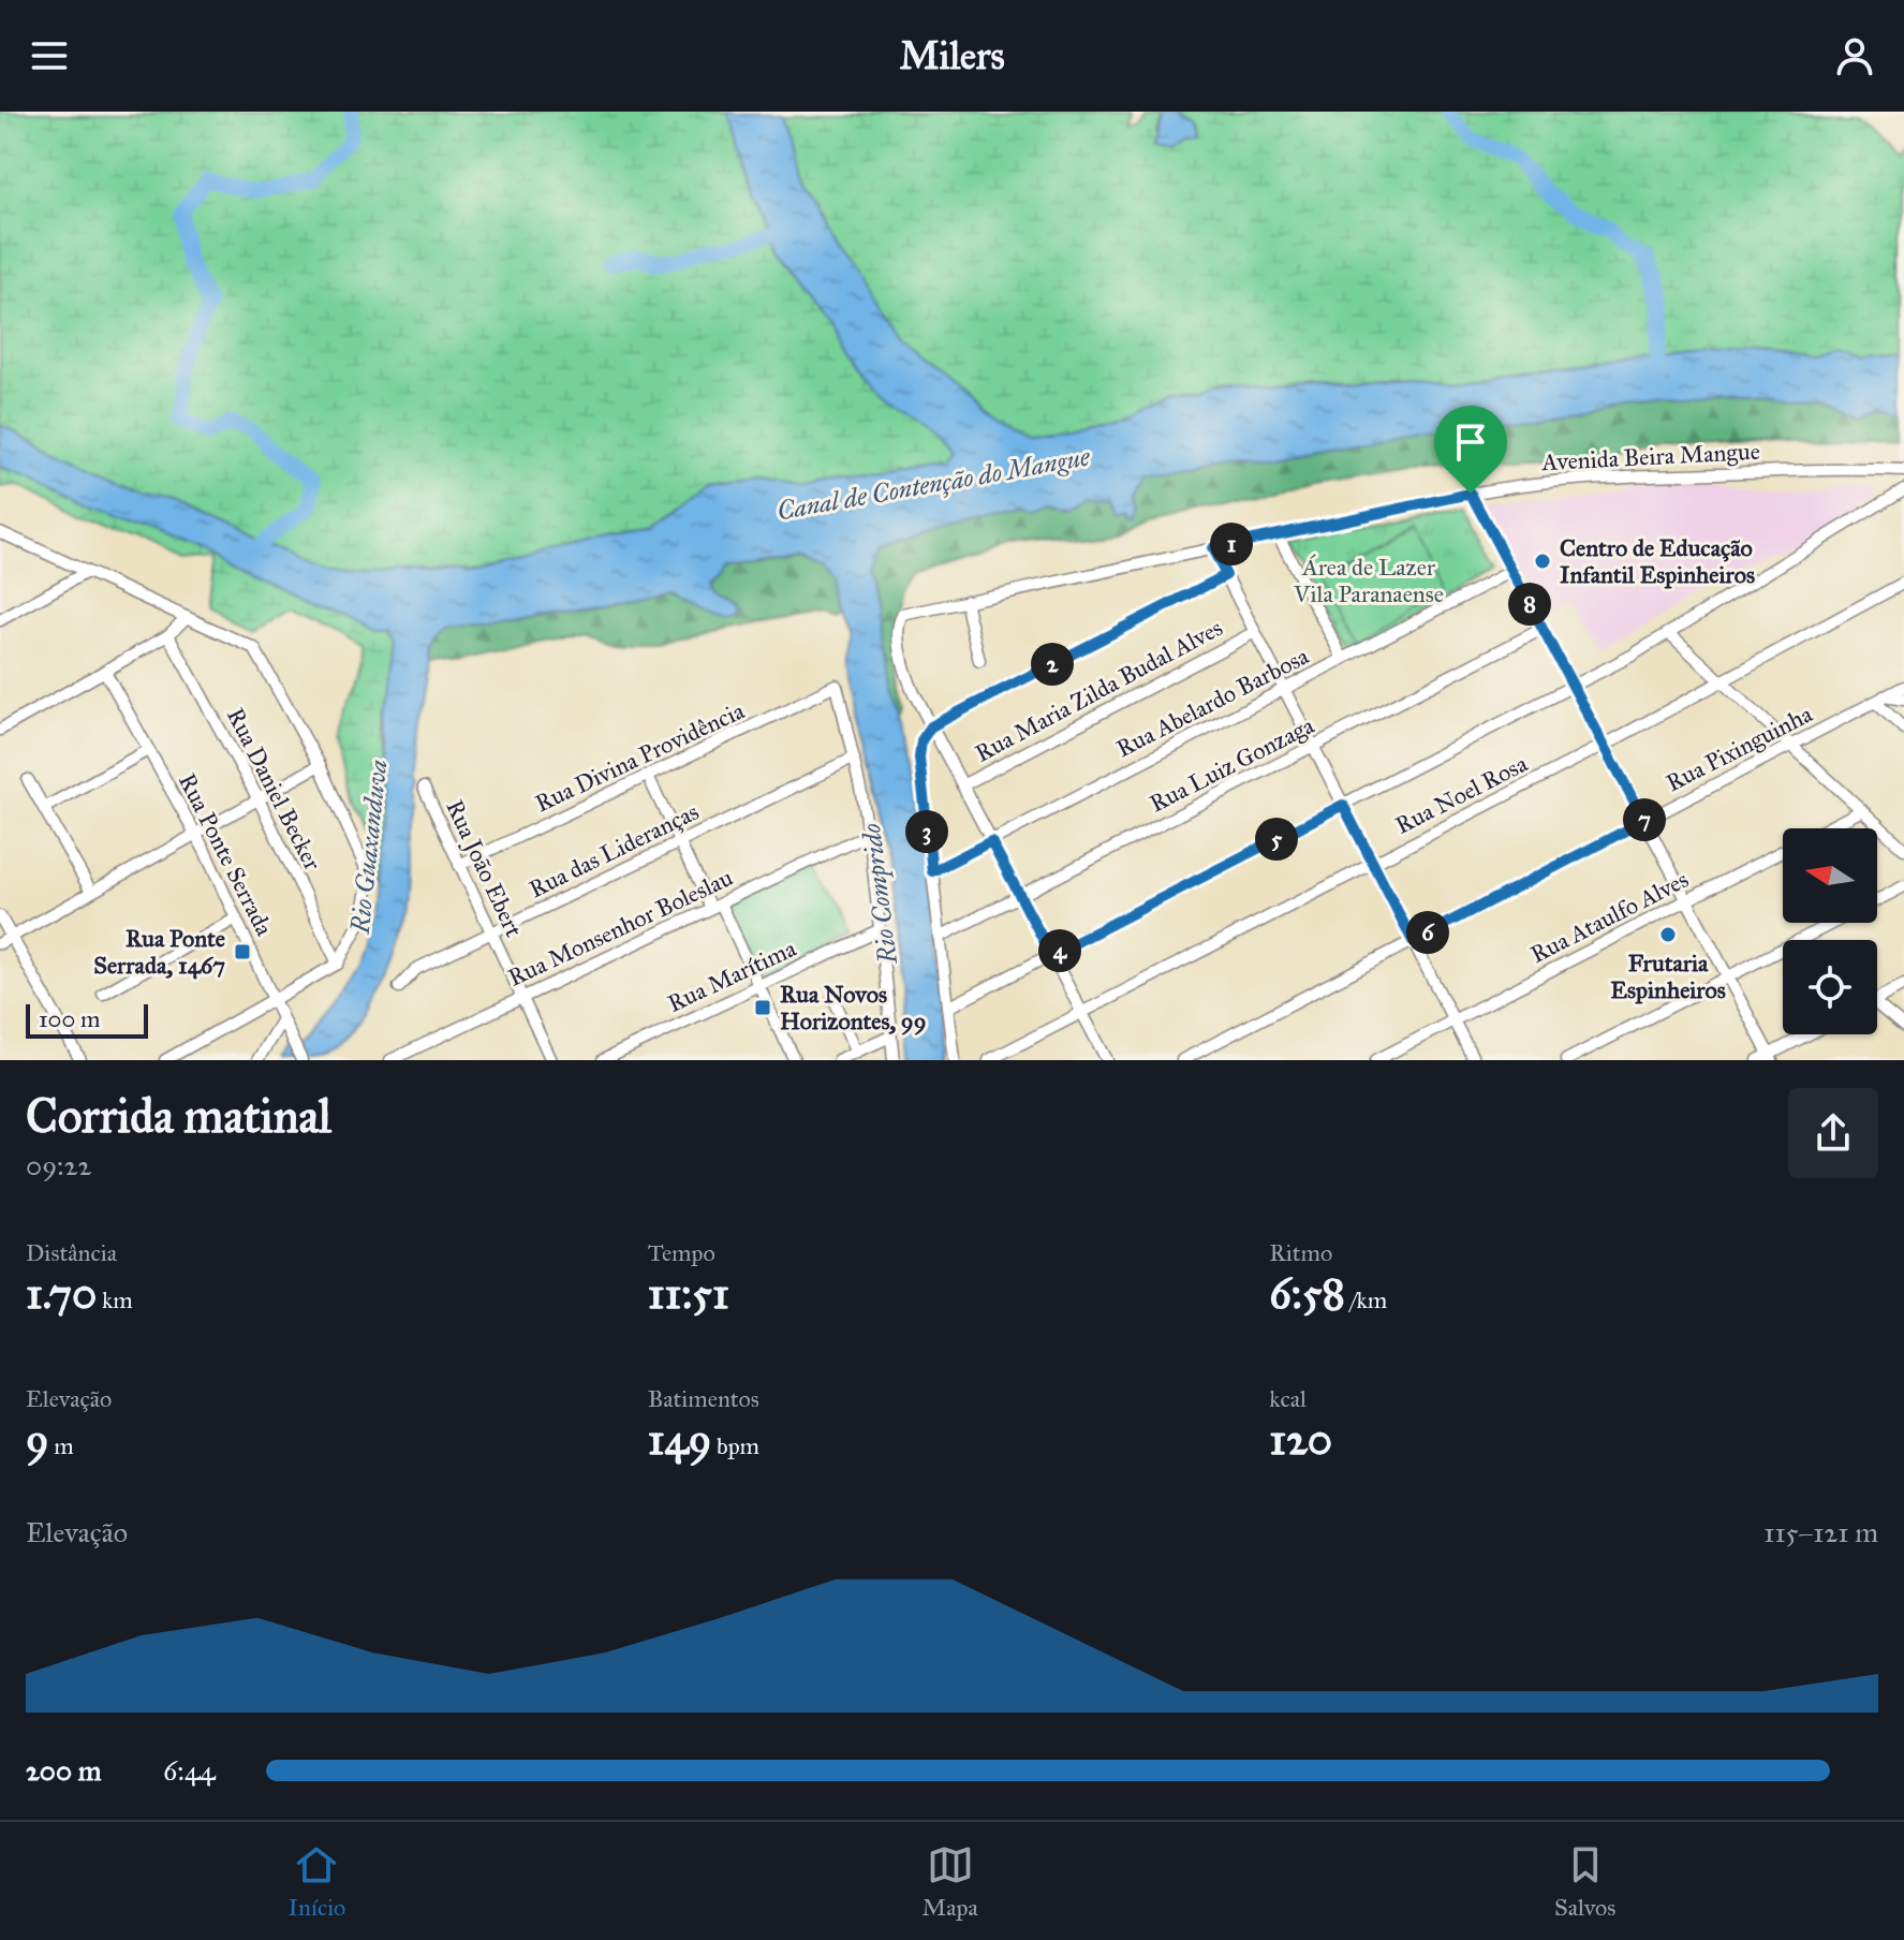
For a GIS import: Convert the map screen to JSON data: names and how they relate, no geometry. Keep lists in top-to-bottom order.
{
  "streets": {
    "street": [
      "Avenida Beira Mangue",
      "Rua Maria Zilda Budal Alves",
      "Rua Abelardo Barbosa",
      "Rua Pixinguinha",
      "Rua Divina Providência",
      "Rua Luiz Gonzaga",
      "Rua Daniel Becker",
      "Rua Noel Rosa",
      "Rua das Lideranças",
      "Rua Ponte Serrada",
      "Rua João Ebert",
      "Rua Ataulfo Alves",
      "Rua Monsenhor Boleslau",
      "Rua Marítima"
    ]
  },
  "crossings": [
    ["Rua Divina Providência", "Rua das Lideranças"],
    ["Rua Divina Providência", "Rua João Ebert"],
    ["Rua das Lideranças", "Rua João Ebert"],
    ["Rua João Ebert", "Rua Monsenhor Boleslau"]
  ],
  "water": ["Canal de Contenção do Mangue", "Rio Guaxanduva", "Rio Comprido"],
  "parks": ["Área de Lazer Vila Paranaense"],
  "places": {
    "other": ["Centro de Educação Infantil Espinheiros", "Frutaria Espinheiros"],
    "transit": ["Rua Ponte Serrada, 1467", "Rua Novos Horizontes, 99"]
  },
  "scale_bar": "100 m",
  "north": "left",
  "page": {
    "header": "Milers",
    "pins": [
      "1",
      "8",
      "2",
      "7",
      "3",
      "5",
      "6",
      "4"
    ],
    "scale": "100 m",
    "heading": ["Corrida matinal", "09:22"],
    "stats": [
      ["Distância", "1.70 km"],
      ["Tempo", "11:51"],
      ["Ritmo", "6:58 /km"],
      ["Elevação", "9 m"],
      ["Batimentos", "149 bpm"],
      ["kcal", "120"]
    ],
    "chart": ["Elevação", "115–121 m"],
    "list": [
      {
        "name": "200 m",
        "note": "6:44"
      }
    ],
    "tabs": ["Início", "Mapa", "Salvos"]
  }
}
